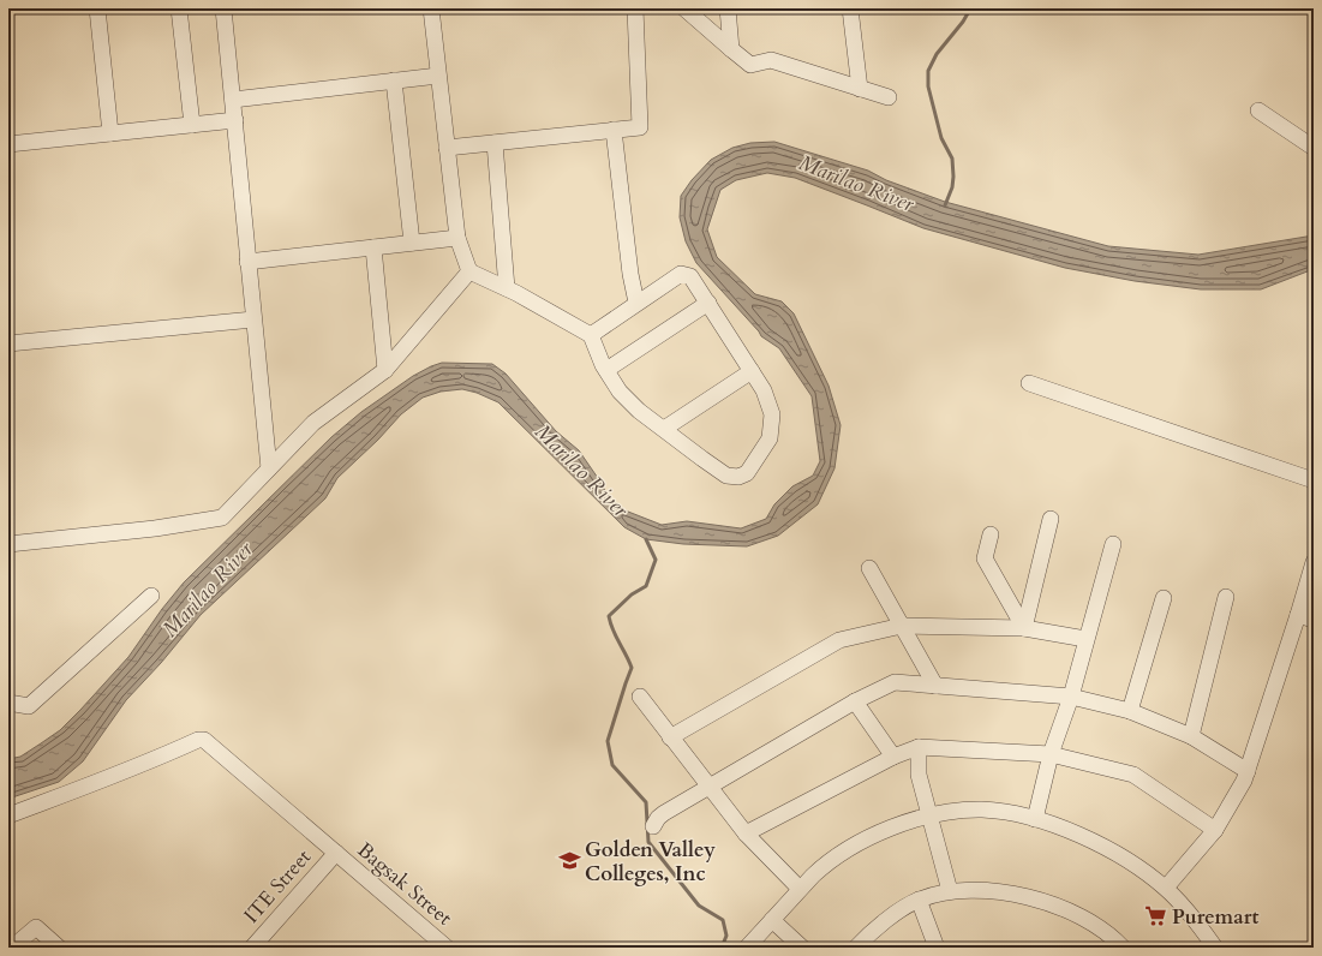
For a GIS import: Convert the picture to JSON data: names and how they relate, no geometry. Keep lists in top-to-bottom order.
{
  "streets": {
    "street": ["Bagsak Street", "ITE Street"]
  },
  "crossings": [
    ["Bagsak Street", "ITE Street"]
  ],
  "water": ["Marilao River"],
  "places": {
    "school or university": ["Golden Valley Colleges, Inc"],
    "supermarket": ["Puremart"]
  }
}
